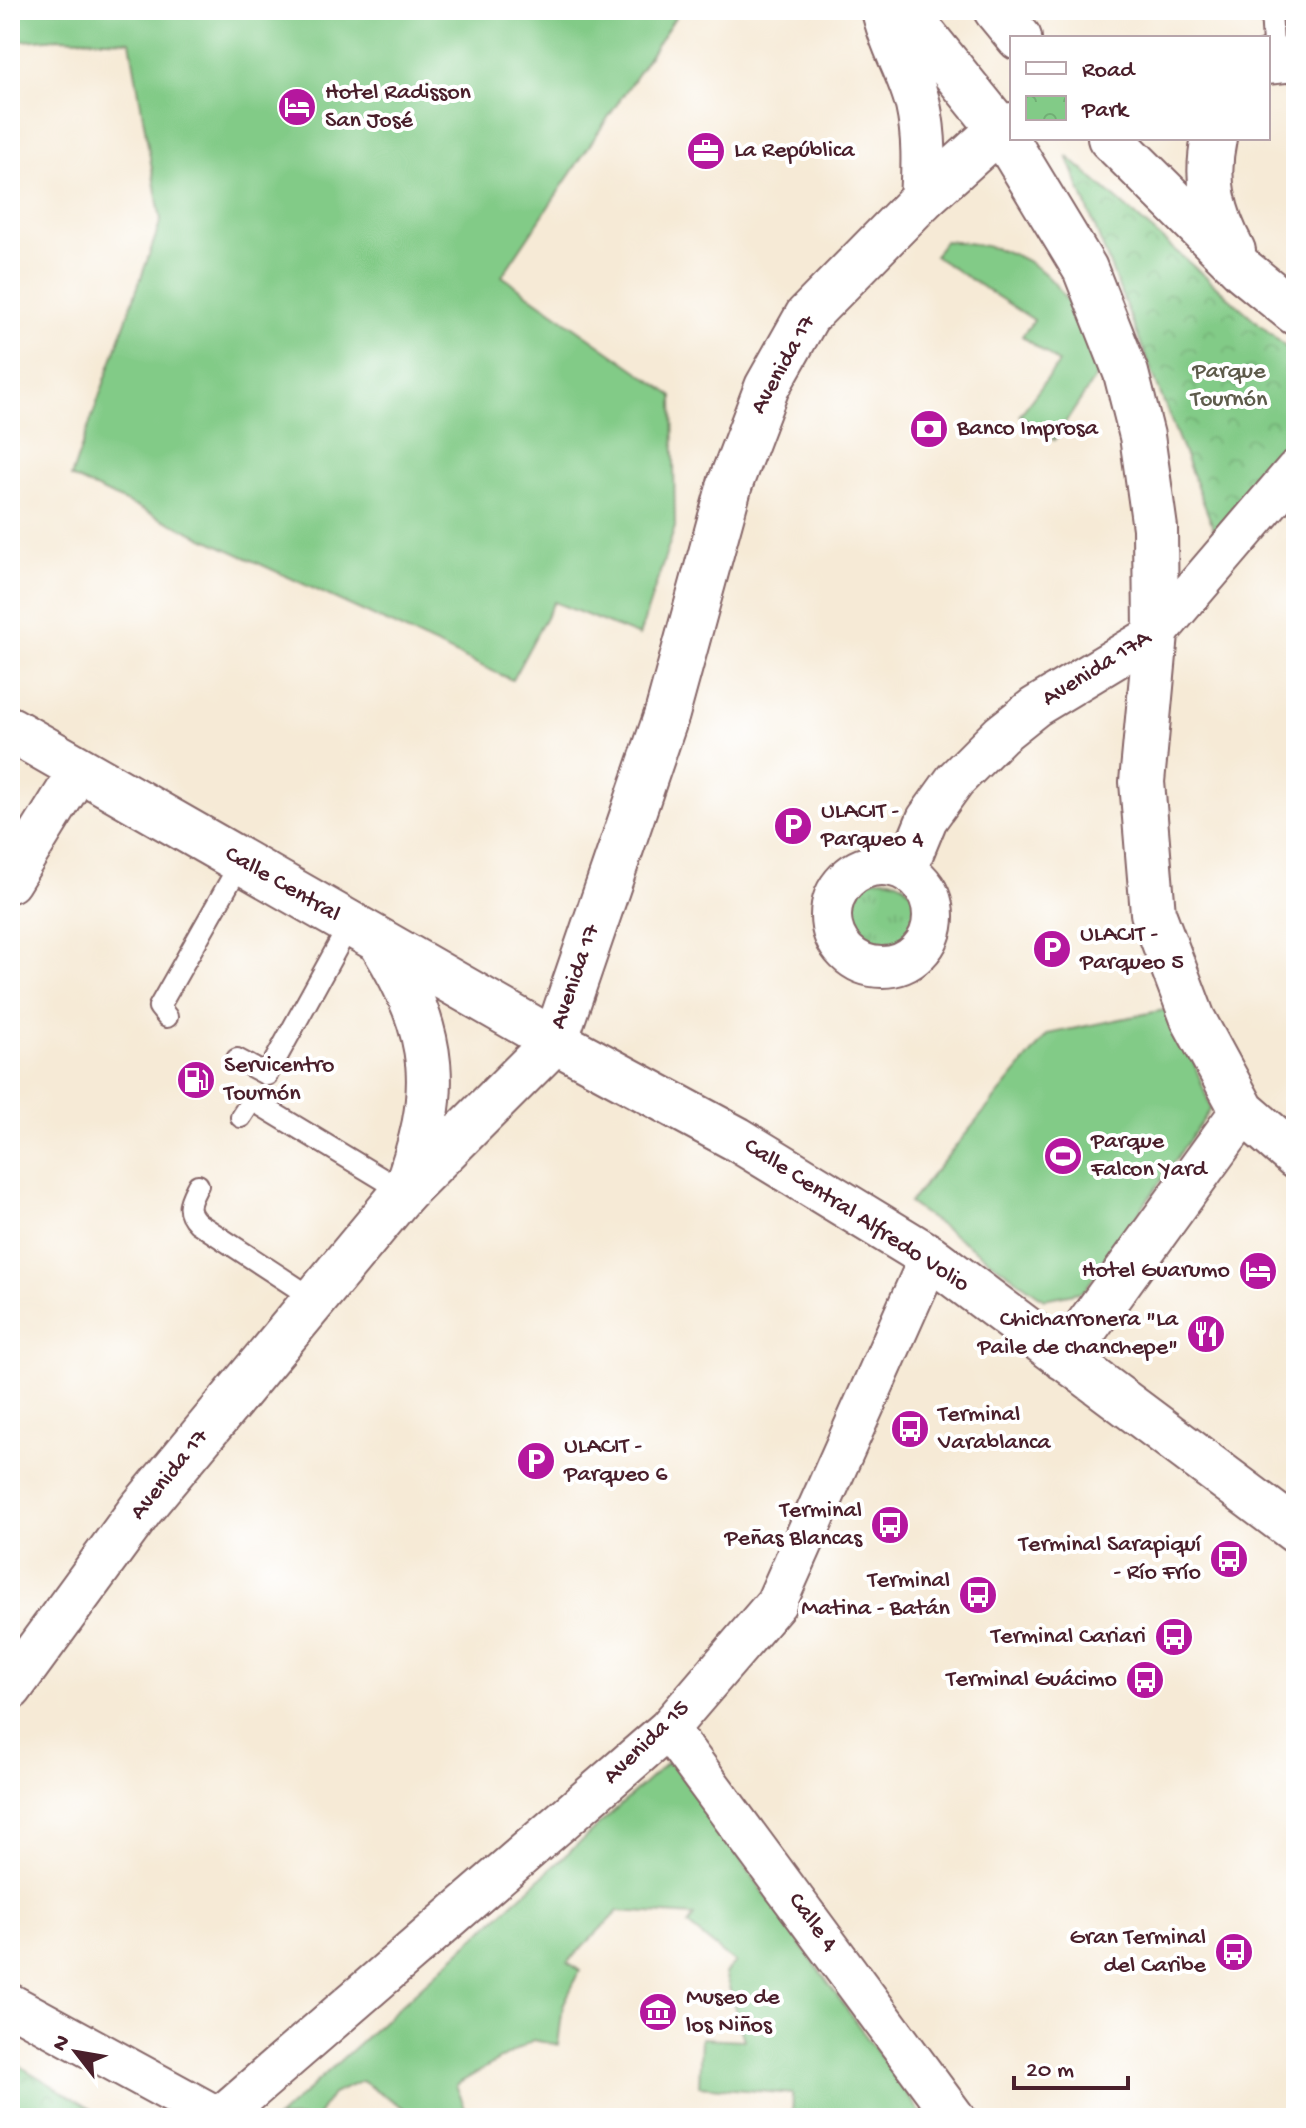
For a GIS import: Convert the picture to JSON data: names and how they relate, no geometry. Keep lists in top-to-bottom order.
{
  "streets": {
    "main road": ["Avenida 17", "Calle Central", "Calle Central Alfredo Volio"],
    "street": ["Avenida 17A", "Avenida 15", "Calle 4"]
  },
  "crossings": [
    ["Avenida 17", "Calle Central"],
    ["Avenida 17", "Calle Central Alfredo Volio"],
    ["Calle Central", "Calle Central Alfredo Volio"],
    ["Calle Central Alfredo Volio", "Avenida 15"],
    ["Avenida 15", "Calle 4"]
  ],
  "parks": ["Parque Tournón"],
  "places": {
    "hotel": ["Hotel Radisson San José", "Hotel Guarumo"],
    "office": ["La República"],
    "bank": ["Banco Improsa"],
    "parking": ["ULACIT - Parqueo 4", "ULACIT - Parqueo 5", "ULACIT - Parqueo 6"],
    "fuel station": ["Servicentro Tournón"],
    "sports": ["Parque Falcon Yard"],
    "restaurant": ["Chicharronera \"La Paile de chanchepe\""],
    "bus stop": [
      "Terminal Varablanca",
      "Terminal Peñas Blancas",
      "Terminal Sarapiquí - Río Frío",
      "Terminal Matina - Batán",
      "Terminal Cariari",
      "Terminal Guácimo",
      "Gran Terminal del Caribe"
    ],
    "museum": ["Museo de los Niños"]
  },
  "legend": ["Road", "Park"],
  "scale_bar": "20 m",
  "north": "top left"
}
